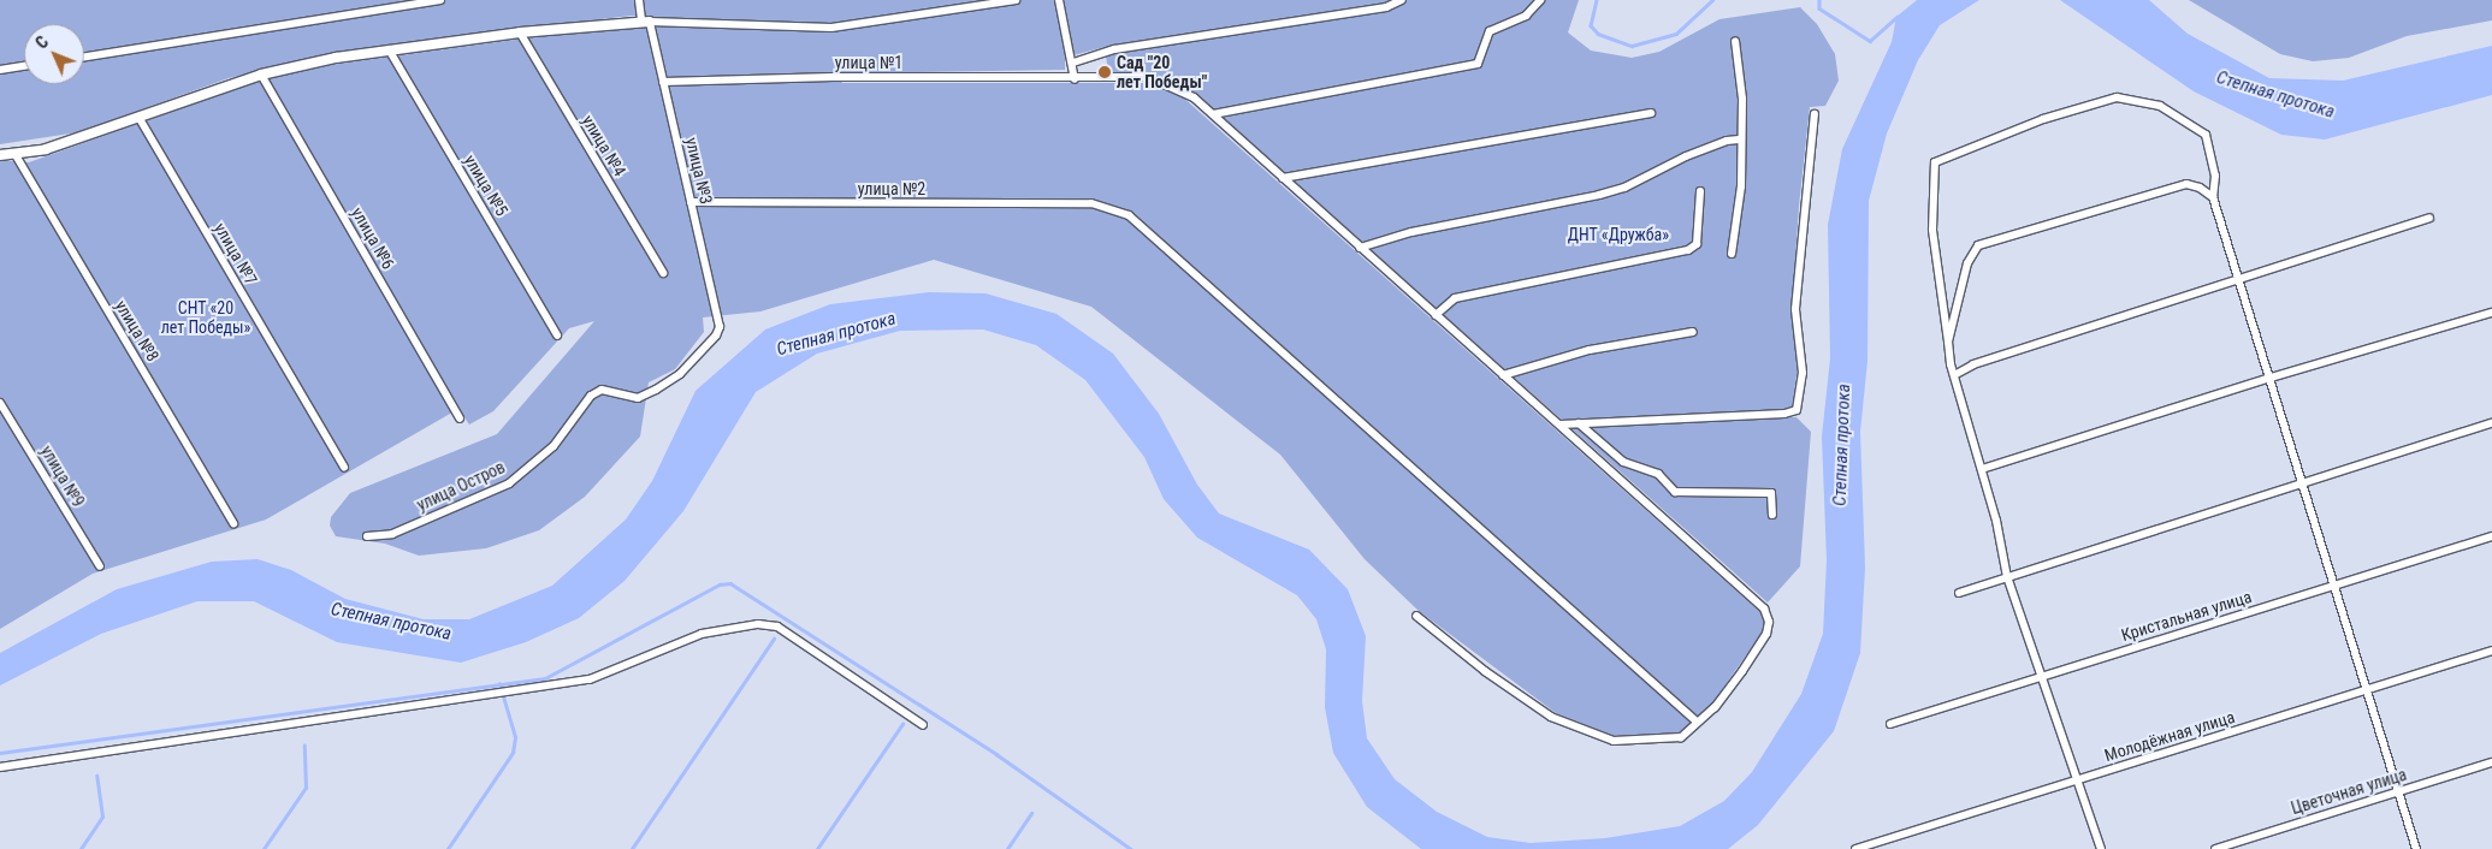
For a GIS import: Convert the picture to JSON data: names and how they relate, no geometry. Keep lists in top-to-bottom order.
{
  "streets": {
    "street": [
      "улица №1",
      "улица №4",
      "улица №3",
      "улица №5",
      "улица №2",
      "улица №6",
      "улица №7",
      "улица №8",
      "улица №9",
      "улица Остров",
      "Кристальная улица",
      "Молодёжная улица",
      "Цветочная улица"
    ]
  },
  "crossings": [
    ["улица №1", "улица №3"],
    ["улица №1", "улица №2"],
    ["улица №3", "улица №2"],
    ["улица №3", "улица Остров"]
  ],
  "water": ["Степная протока"],
  "parks": ["ДНТ «Дружба»", "СНТ «20 лет Победы»"],
  "places": ["Сад \"20 лет Победы\""],
  "north": "top left"
}
